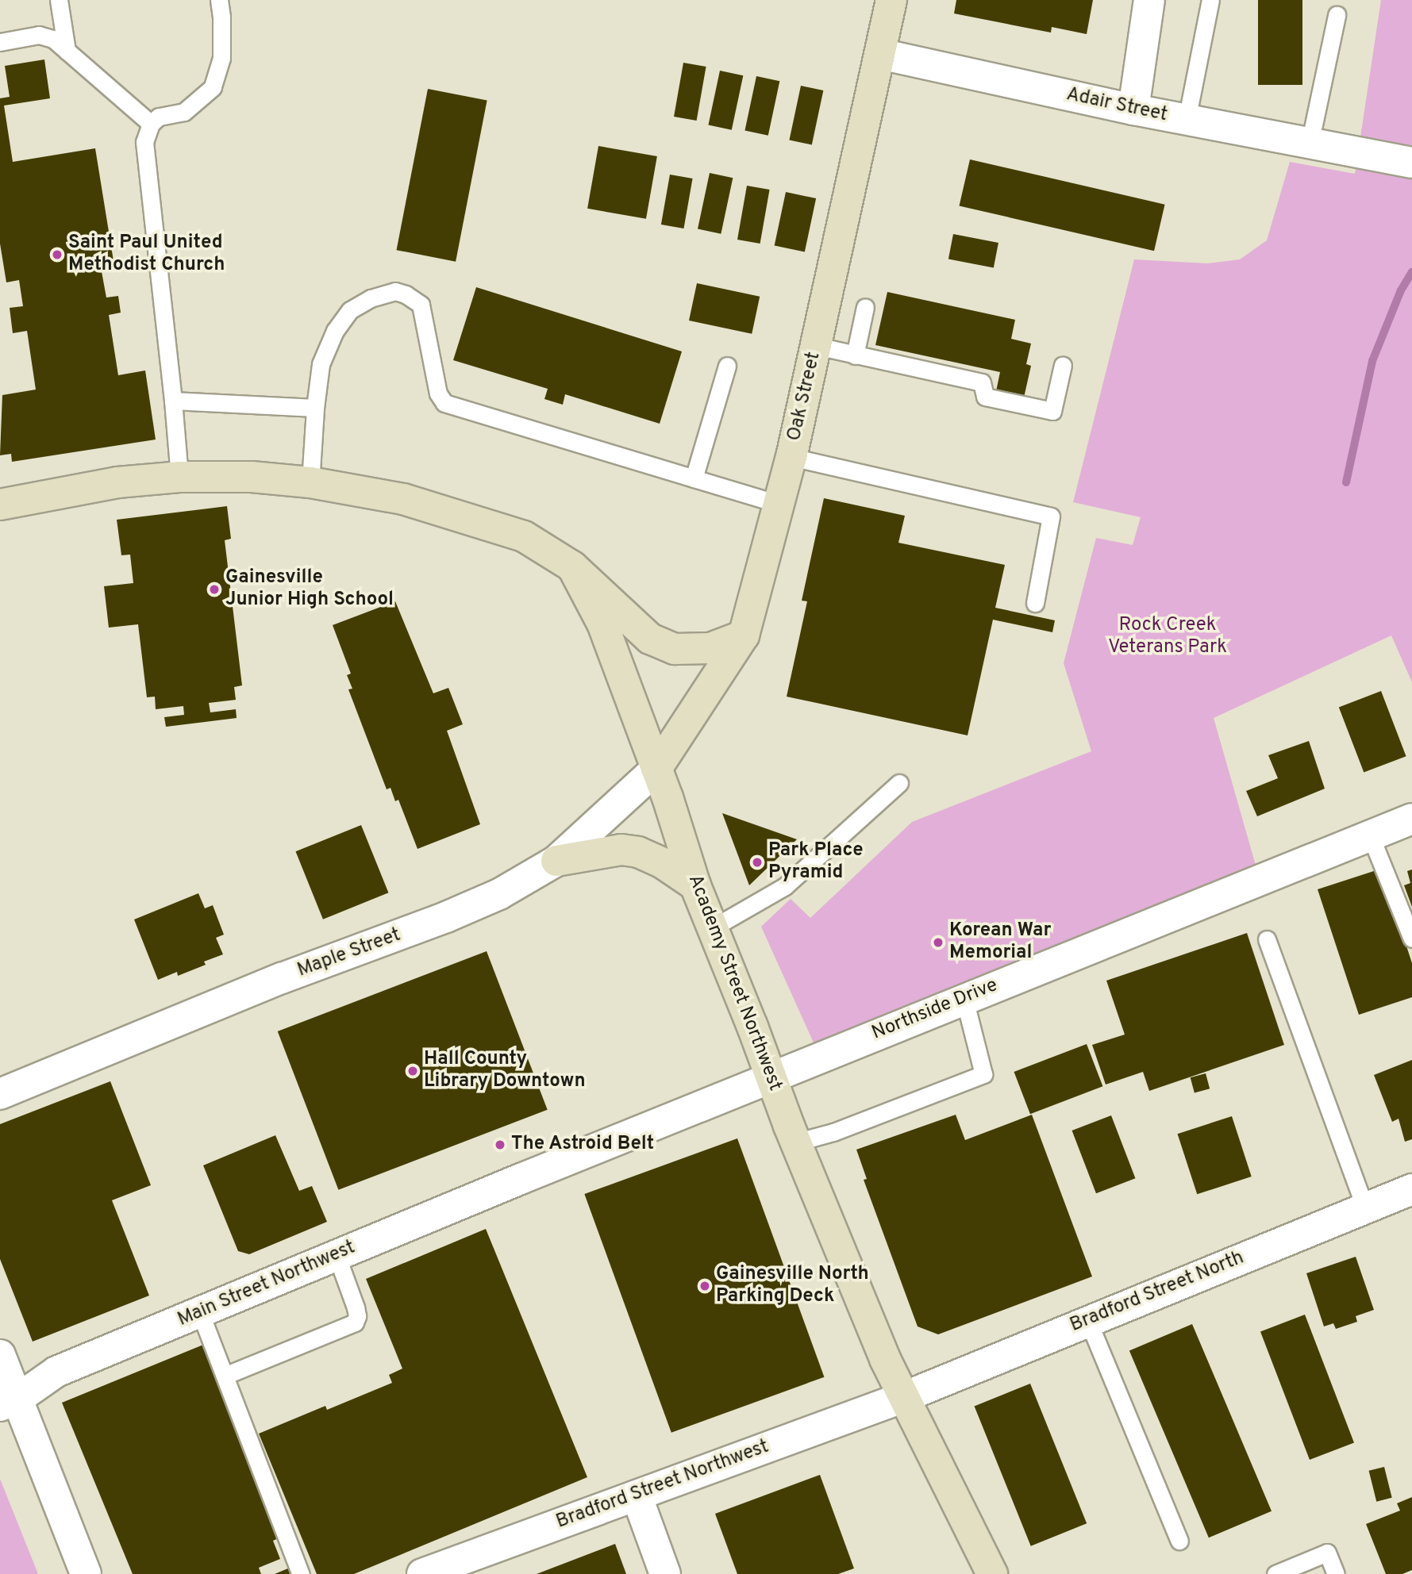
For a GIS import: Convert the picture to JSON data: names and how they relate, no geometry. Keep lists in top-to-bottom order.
{
  "streets": {
    "street": [
      "Adair Street",
      "Oak Street",
      "Maple Street",
      "Academy Street Northwest",
      "Northside Drive",
      "Main Street Northwest",
      "Bradford Street North",
      "Bradford Street Northwest"
    ]
  },
  "crossings": [
    ["Adair Street", "Oak Street"],
    ["Oak Street", "Maple Street"],
    ["Oak Street", "Academy Street Northwest"],
    ["Maple Street", "Academy Street Northwest"],
    ["Academy Street Northwest", "Northside Drive"],
    ["Academy Street Northwest", "Bradford Street North"],
    ["Academy Street Northwest", "Bradford Street Northwest"],
    ["Northside Drive", "Main Street Northwest"],
    ["Bradford Street North", "Bradford Street Northwest"]
  ],
  "parks": ["Rock Creek Veterans Park"],
  "places": [
    "Saint Paul United Methodist Church",
    "Gainesville Junior High School",
    "Park Place Pyramid",
    "Korean War Memorial",
    "Hall County Library Downtown",
    "The Astroid Belt",
    "Gainesville North Parking Deck"
  ]
}
